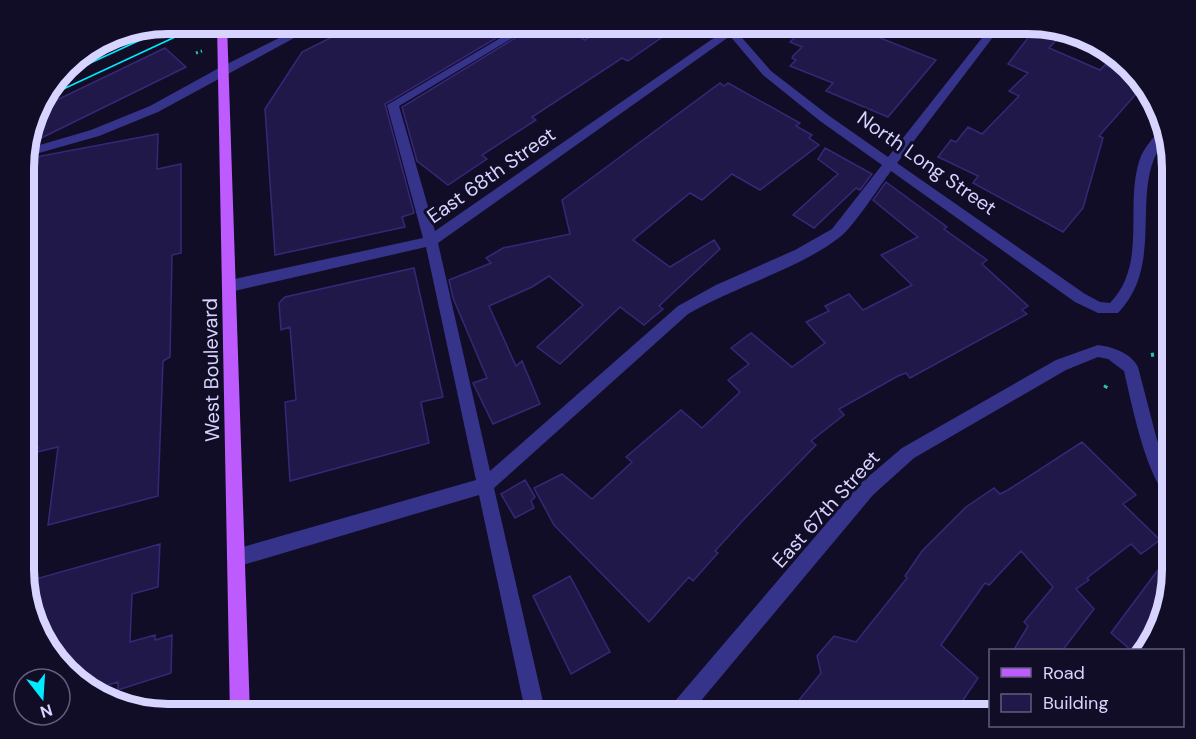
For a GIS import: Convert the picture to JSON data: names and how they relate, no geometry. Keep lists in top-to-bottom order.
{
  "streets": {
    "main road": ["West Boulevard"],
    "street": ["North Long Street", "East 68th Street", "East 67th Street"]
  },
  "crossings": [
    ["East 68th Street", "West Boulevard"]
  ],
  "legend": ["Road", "Building"],
  "north": "bottom"
}
